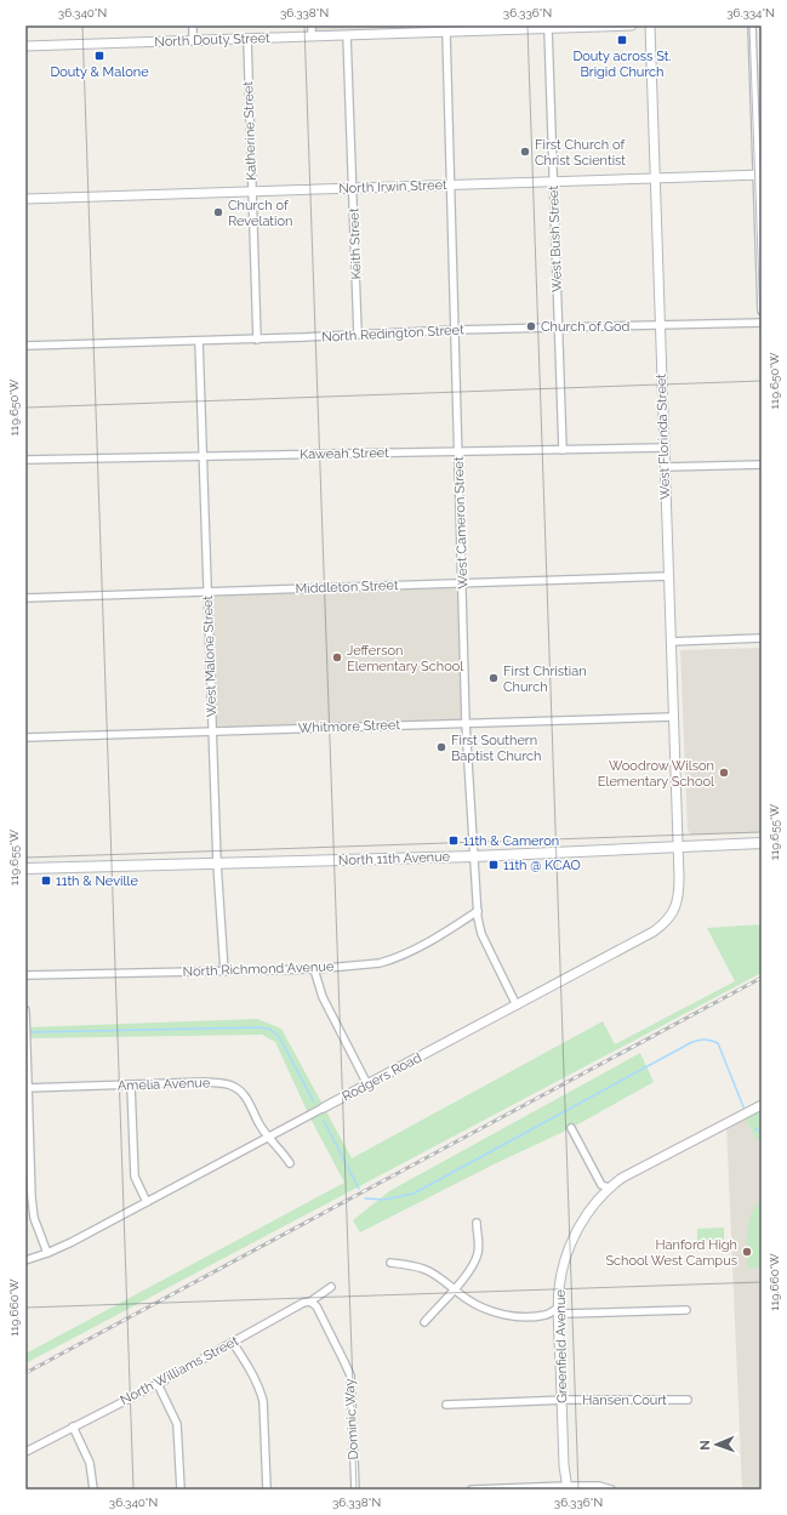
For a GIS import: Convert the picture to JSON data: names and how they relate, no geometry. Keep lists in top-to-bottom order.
{
  "streets": {
    "main road": ["North 11th Avenue"],
    "street": [
      "North Douty Street",
      "Katherine Street",
      "North Irwin Street",
      "West Bush Street",
      "Keith Street",
      "North Redington Street",
      "West Florinda Street",
      "Kaweah Street",
      "West Cameron Street",
      "Middleton Street",
      "West Malone Street",
      "Whitmore Street",
      "North Richmond Avenue",
      "Rodgers Road",
      "Amelia Avenue",
      "Greenfield Avenue",
      "North Williams Street",
      "Hansen Court",
      "Dominic Way"
    ]
  },
  "crossings": [
    ["North Douty Street", "Katherine Street"],
    ["North Douty Street", "West Bush Street"],
    ["North Douty Street", "Keith Street"],
    ["North Douty Street", "West Cameron Street"],
    ["Katherine Street", "North Irwin Street"],
    ["Katherine Street", "North Redington Street"],
    ["North Irwin Street", "West Bush Street"],
    ["North Irwin Street", "Keith Street"],
    ["North Irwin Street", "West Florinda Street"],
    ["North Irwin Street", "West Cameron Street"],
    ["West Bush Street", "North Redington Street"],
    ["West Bush Street", "Kaweah Street"],
    ["Keith Street", "North Redington Street"],
    ["North Redington Street", "West Florinda Street"],
    ["North Redington Street", "West Cameron Street"],
    ["North Redington Street", "West Malone Street"],
    ["West Florinda Street", "Kaweah Street"],
    ["West Florinda Street", "Middleton Street"],
    ["West Florinda Street", "Whitmore Street"],
    ["West Florinda Street", "North 11th Avenue"],
    ["West Florinda Street", "Rodgers Road"],
    ["Kaweah Street", "West Cameron Street"],
    ["Kaweah Street", "West Malone Street"],
    ["West Cameron Street", "Middleton Street"],
    ["West Cameron Street", "Whitmore Street"],
    ["West Cameron Street", "North 11th Avenue"],
    ["West Cameron Street", "North Richmond Avenue"],
    ["West Cameron Street", "Rodgers Road"],
    ["Middleton Street", "West Malone Street"],
    ["West Malone Street", "Whitmore Street"],
    ["West Malone Street", "North 11th Avenue"],
    ["West Malone Street", "North Richmond Avenue"],
    ["North 11th Avenue", "Rodgers Road"],
    ["Rodgers Road", "Amelia Avenue"],
    ["Greenfield Avenue", "Hansen Court"],
    ["North Williams Street", "Dominic Way"]
  ],
  "places": {
    "transit": [
      "Douty across St. Brigid Church",
      "Douty & Malone",
      "11th & Cameron",
      "11th @ KCAO",
      "11th & Neville"
    ],
    "other": [
      "First Church of Christ Scientist",
      "Church of Revelation",
      "Church of God",
      "Jefferson Elementary School",
      "First Christian Church",
      "First Southern Baptist Church",
      "Woodrow Wilson Elementary School",
      "Hanford High School West Campus"
    ]
  },
  "north": "left",
  "coordinates": [
    "36.340°N",
    "36.338°N",
    "36.336°N",
    "36.334°N",
    "119.650°W",
    "119.655°W",
    "119.660°W"
  ]
}
